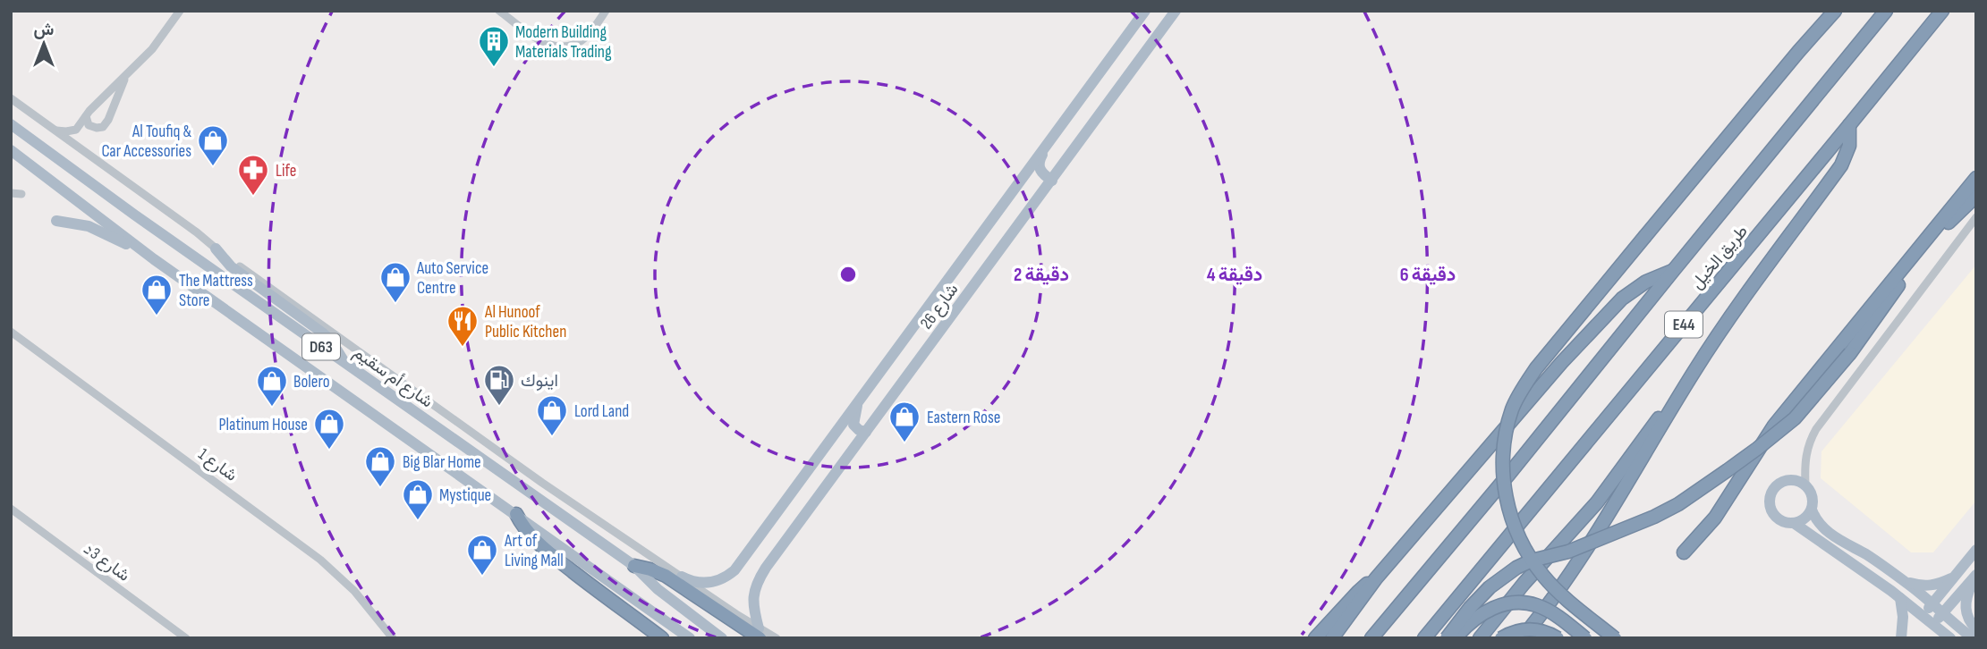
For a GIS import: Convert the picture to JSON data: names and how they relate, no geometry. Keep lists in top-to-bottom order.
{
  "streets": {
    "highway": ["طريق الخيل", "E44"],
    "main road": ["شارع 26", "D63", "شارع أم سقيم"],
    "street": ["شارع 1", "شارع 3د"]
  },
  "places": {
    "building": ["Modern Building Materials Trading"],
    "shop": [
      "Al Toufiq & Car Accessories",
      "Auto Service Centre",
      "The Mattress Store",
      "Bolero",
      "Lord Land",
      "Eastern Rose",
      "Platinum House",
      "Big Blar Home",
      "Mystique",
      "Art of Living Mall"
    ],
    "pharmacy": ["Life"],
    "restaurant": ["Al Hunoof Public Kitchen"],
    "fuel station": ["اينوك"]
  },
  "north": "top",
  "rings": ["2 دقيقة", "4 دقيقة", "6 دقيقة"]
}
